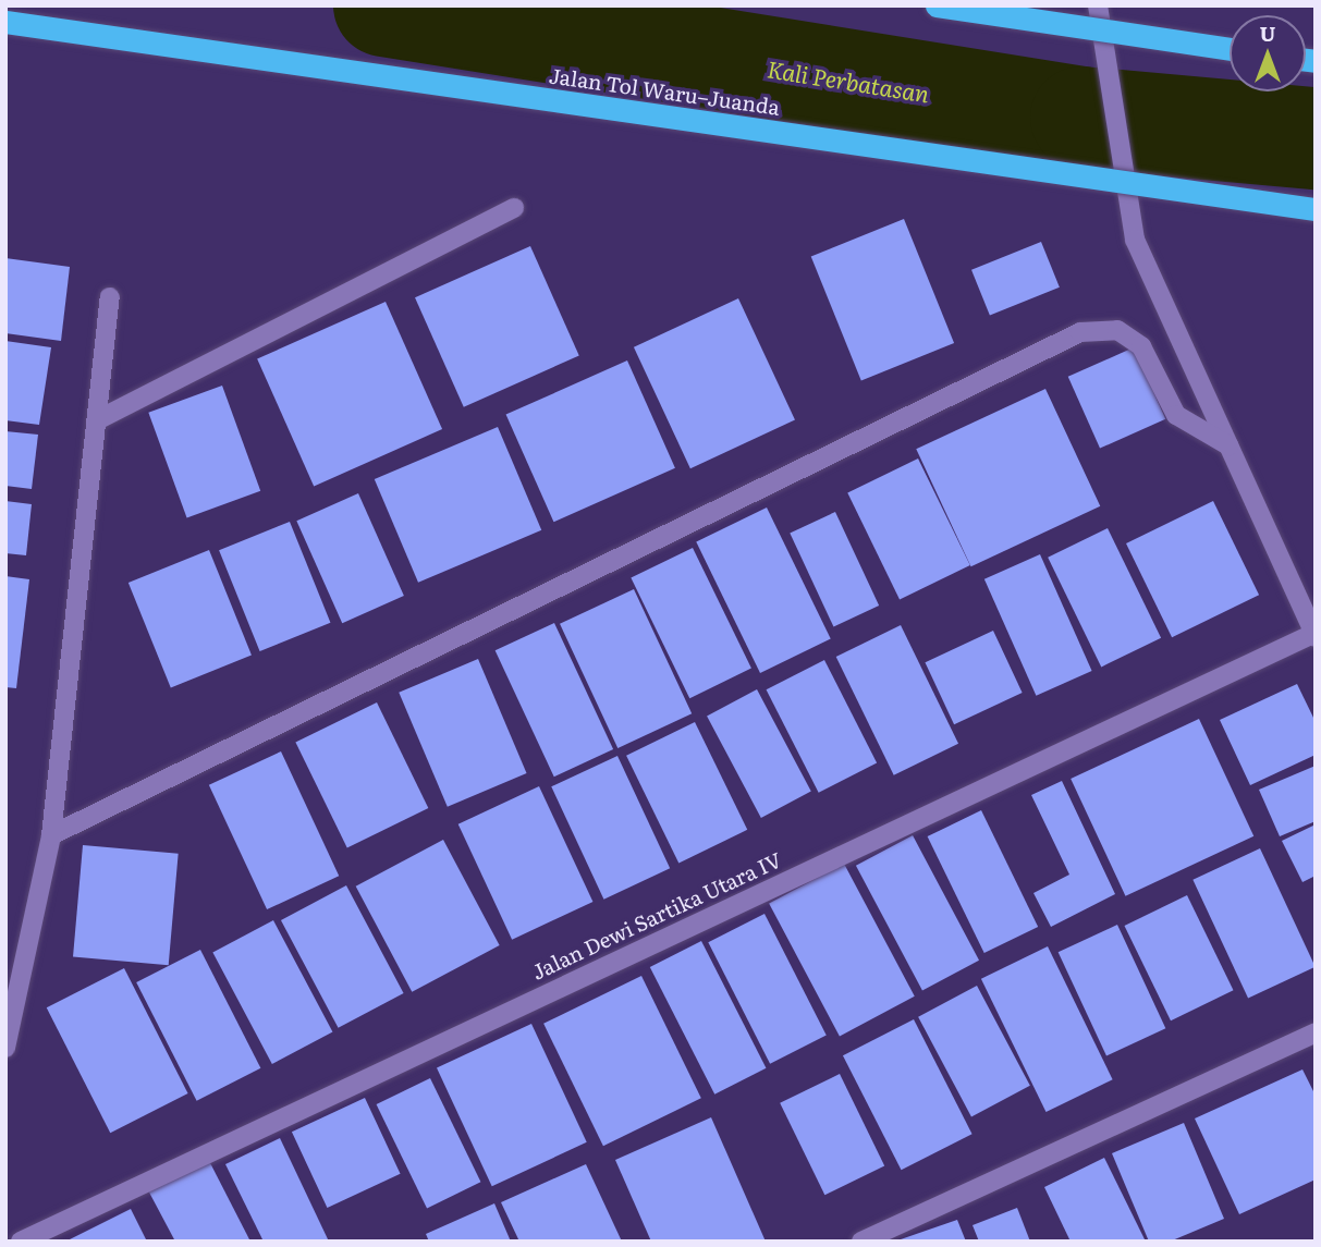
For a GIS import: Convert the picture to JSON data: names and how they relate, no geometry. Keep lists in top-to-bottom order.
{
  "streets": {
    "highway": ["Jalan Tol Waru–Juanda"],
    "street": ["Jalan Dewi Sartika Utara IV"]
  },
  "water": ["Kali Perbatasan"],
  "north": "top"
}
